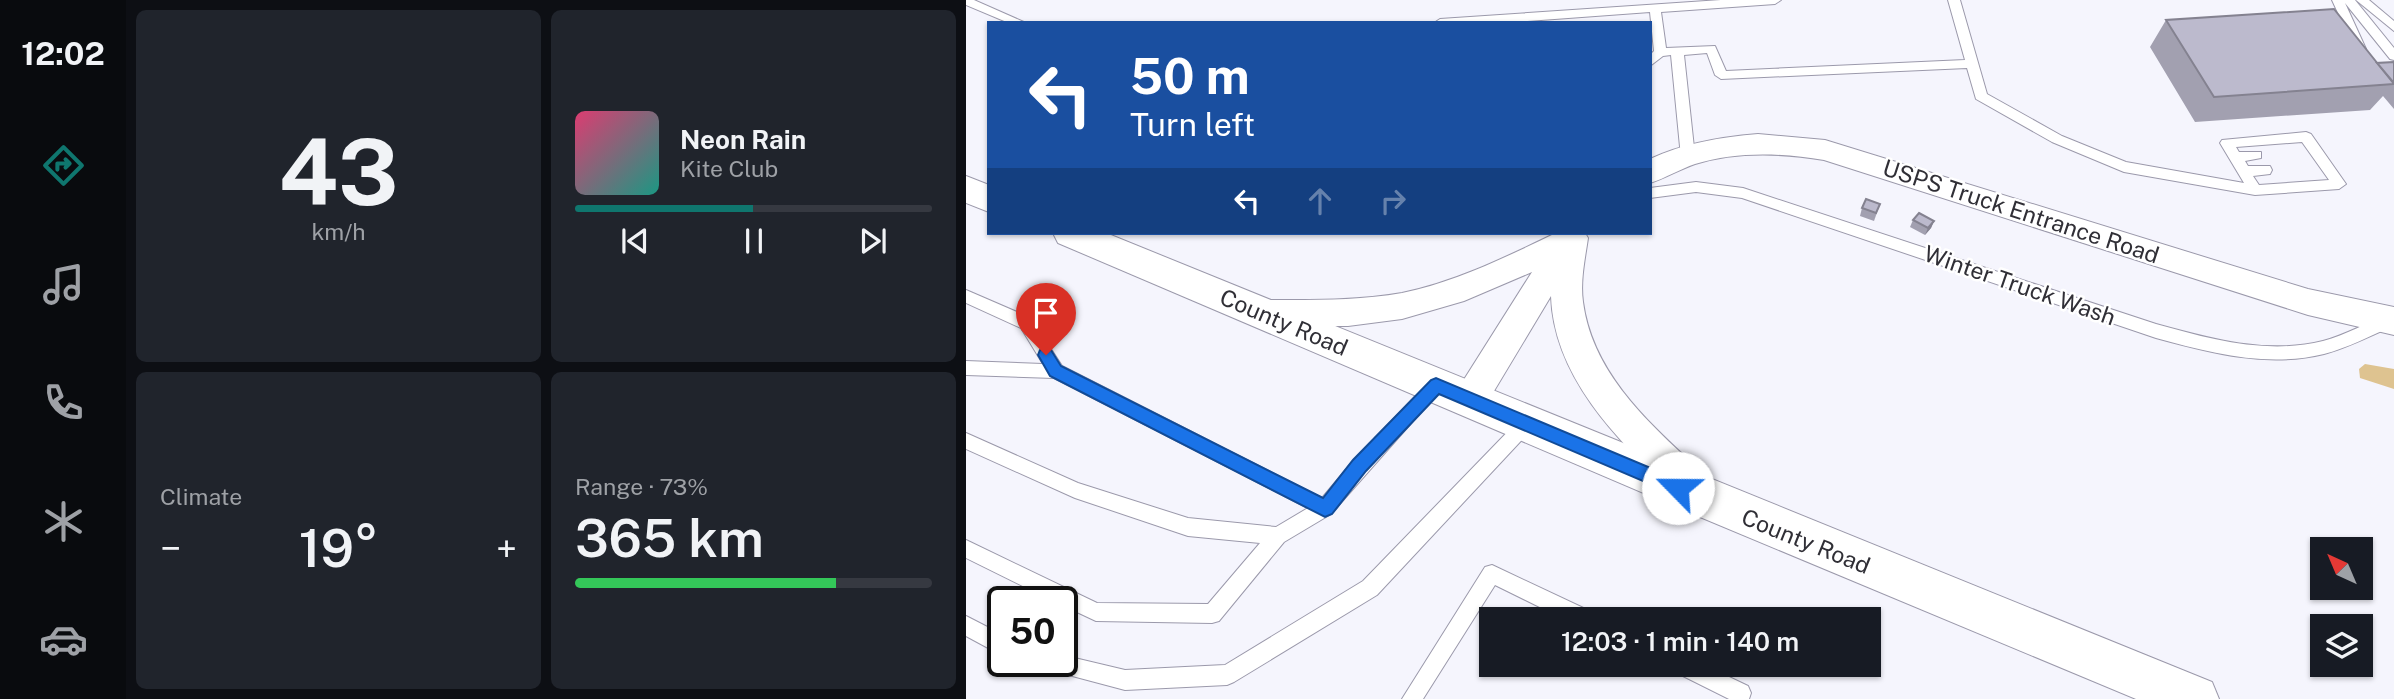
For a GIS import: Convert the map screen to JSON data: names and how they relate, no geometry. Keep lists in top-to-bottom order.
{
  "streets": {
    "main road": ["County Road"],
    "street": ["USPS Truck Entrance Road"],
    "lane": ["Winter Truck Wash"]
  },
  "crossings": [
    ["USPS Truck Entrance Road", "Winter Truck Wash"]
  ],
  "north": "top left",
  "page": {
    "tabs": "12:02",
    "tile": [
      ["43", "km/h"],
      "Climate",
      ["Range · 73%", "365 km"]
    ],
    "turn": ["50 m", "Turn left"],
    "song": ["Neon Rain", "Kite Club"],
    "heat": ["−", "19°", "+"],
    "limit": "50",
    "trip": "12:03 · 1 min · 140 m"
  }
}
